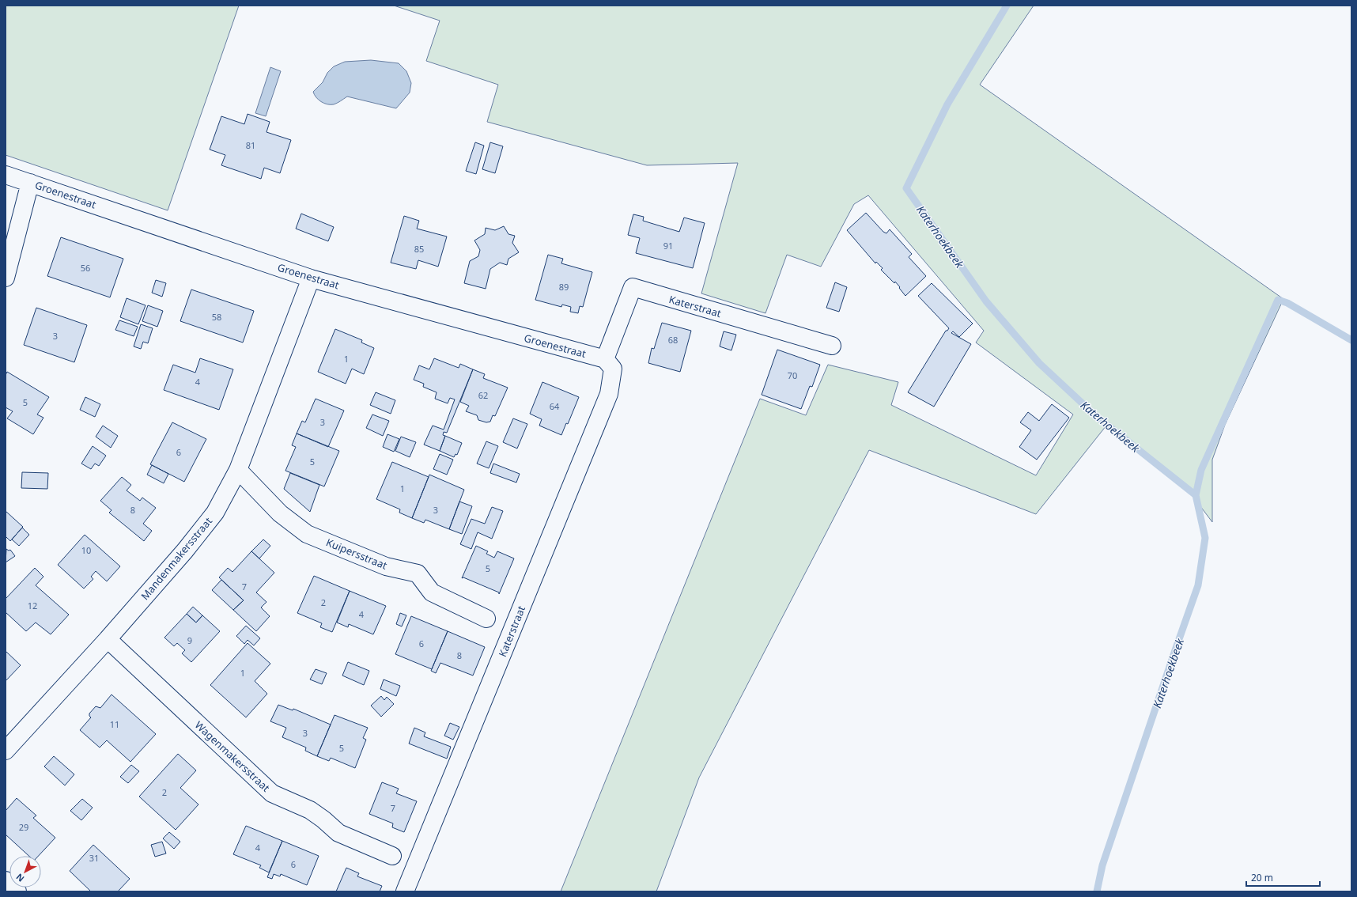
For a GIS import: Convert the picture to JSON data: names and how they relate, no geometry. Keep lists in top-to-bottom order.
{
  "streets": {
    "street": [
      "Groenestraat",
      "Katerstraat",
      "Kuipersstraat",
      "Mandenmakersstraat",
      "Wagenmakersstraat"
    ]
  },
  "crossings": [
    ["Groenestraat", "Katerstraat"],
    ["Groenestraat", "Mandenmakersstraat"],
    ["Kuipersstraat", "Mandenmakersstraat"],
    ["Mandenmakersstraat", "Wagenmakersstraat"]
  ],
  "water": ["Katerhoekbeek"],
  "house_numbers": [
    "81",
    "91",
    "85",
    "56",
    "89",
    "58",
    "3",
    "68",
    "1",
    "70",
    "4",
    "62",
    "5",
    "64",
    "3",
    "6",
    "5",
    "1",
    "8",
    "3",
    "10",
    "5",
    "7",
    "2",
    "12",
    "4",
    "9",
    "6",
    "8",
    "1",
    "11",
    "3",
    "5",
    "2",
    "7",
    "29",
    "4",
    "31",
    "6"
  ],
  "scale_bar": "20 m",
  "north": "bottom left"
}
